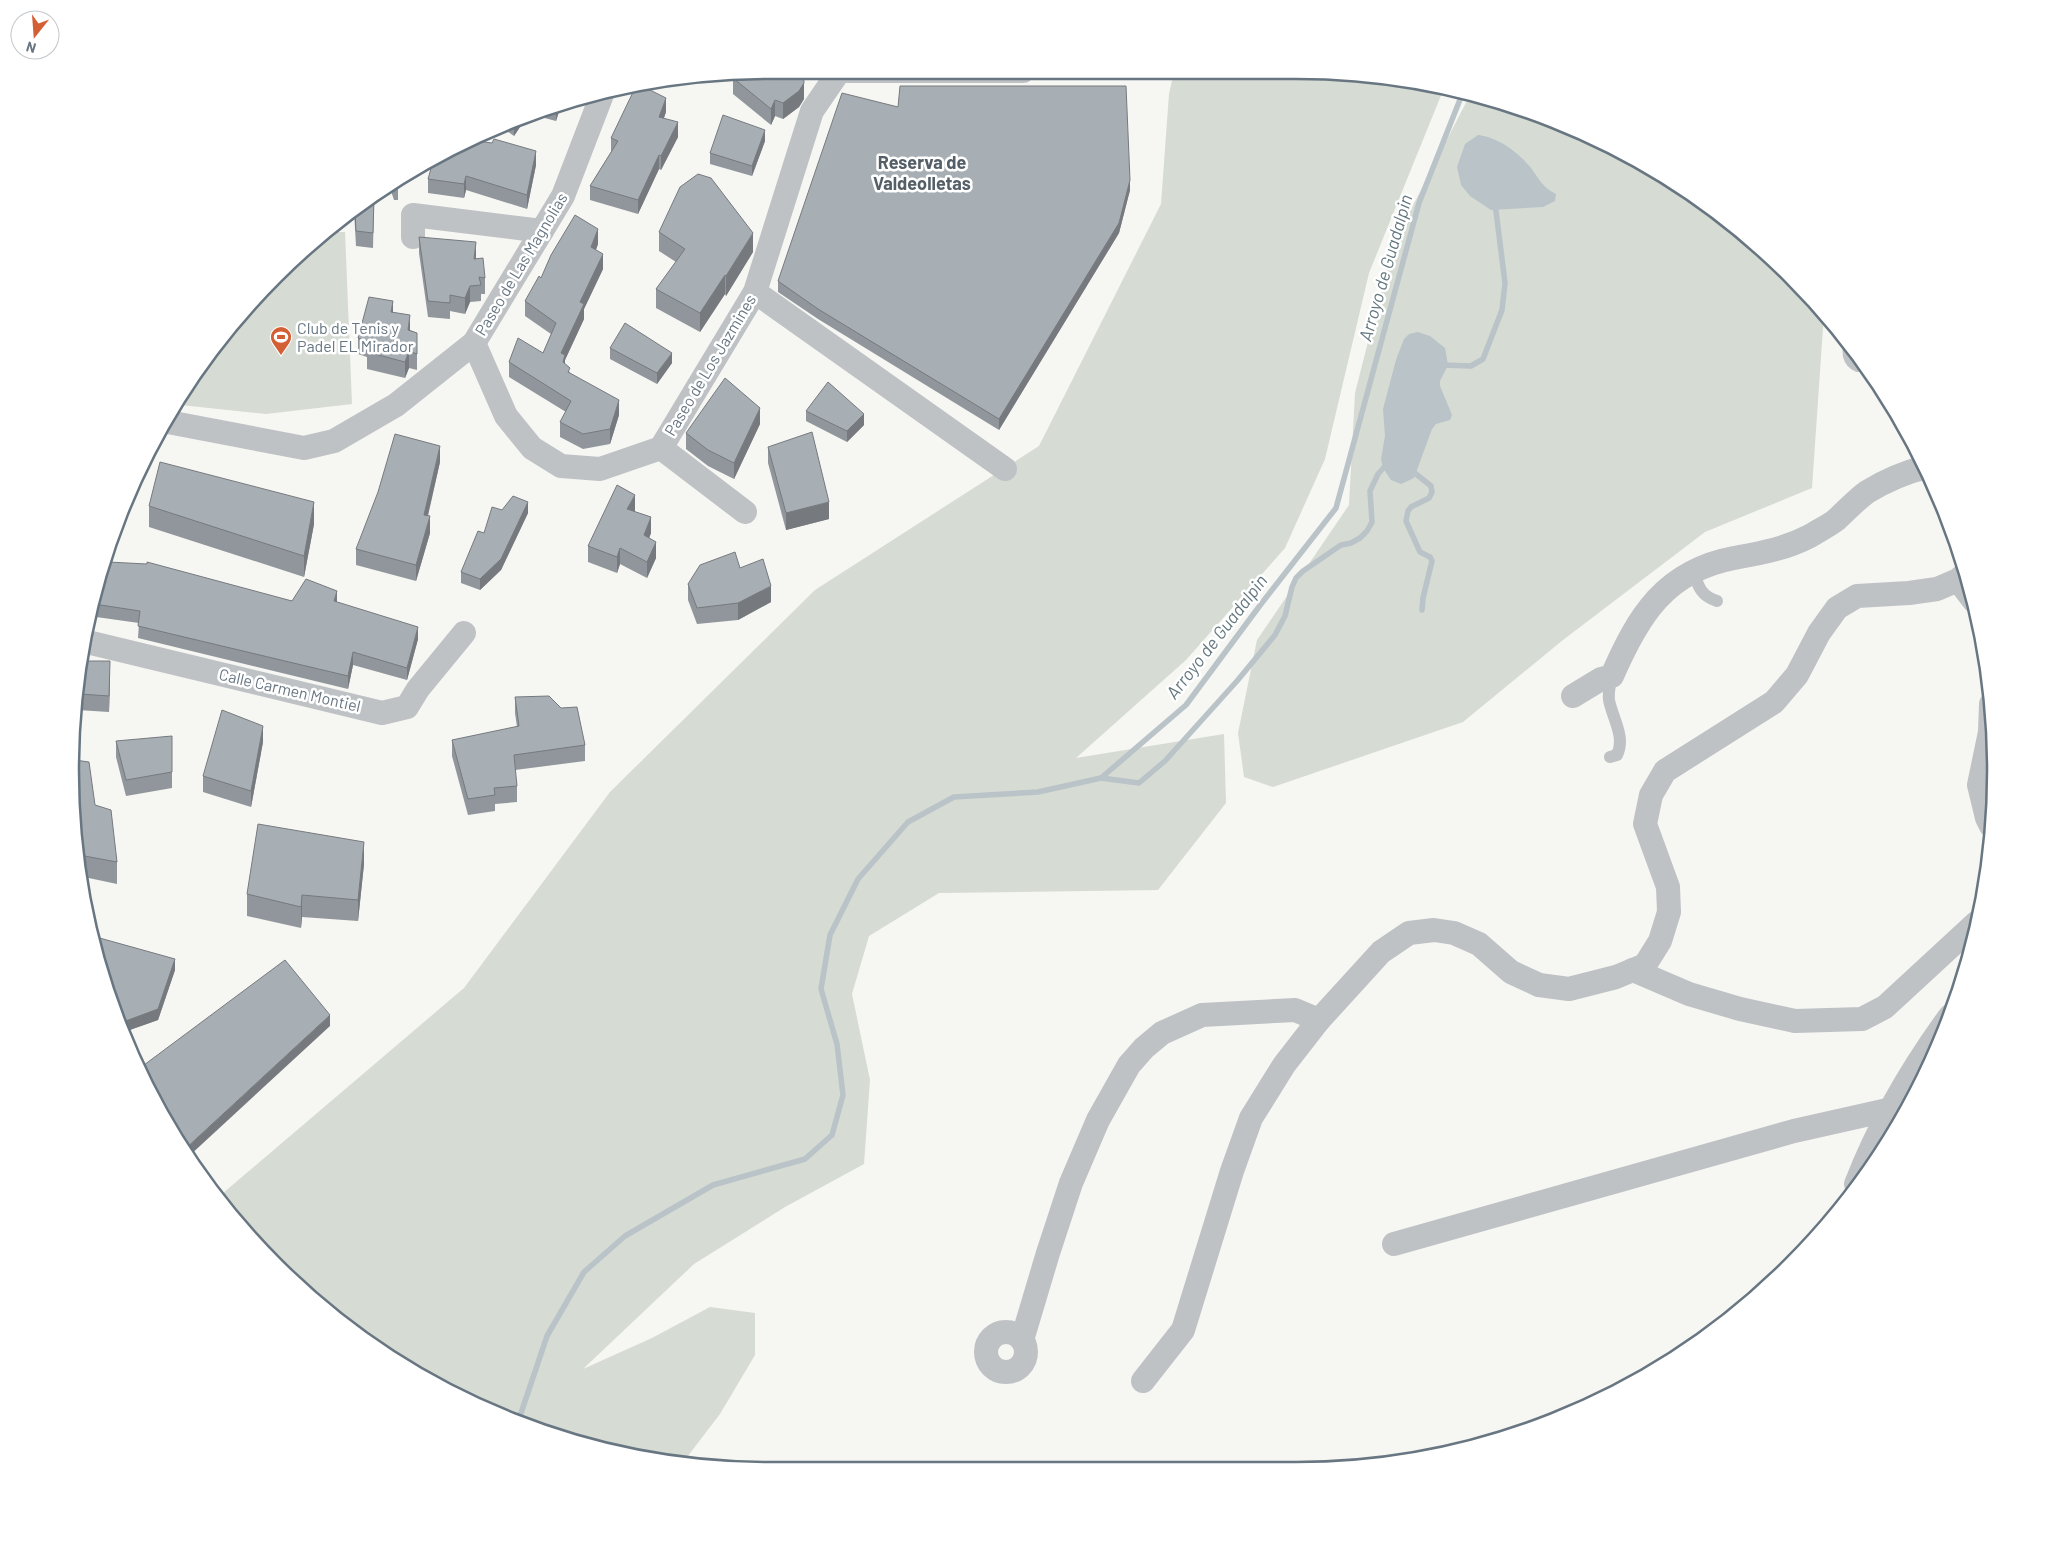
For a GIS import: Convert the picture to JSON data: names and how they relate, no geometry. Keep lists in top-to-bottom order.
{
  "streets": {
    "street": ["Paseo de Las Magnolias", "Paseo de Los Jazmines", "Calle Carmen Montiel"]
  },
  "crossings": [
    ["Paseo de Las Magnolias", "Paseo de Los Jazmines"]
  ],
  "districts": ["Reserva de Valdeolletas"],
  "water": ["Arroyo de Guadalpin"],
  "places": {
    "sports": ["Club de Tenis y Padel EL Mirador"]
  },
  "north": "bottom"
}
